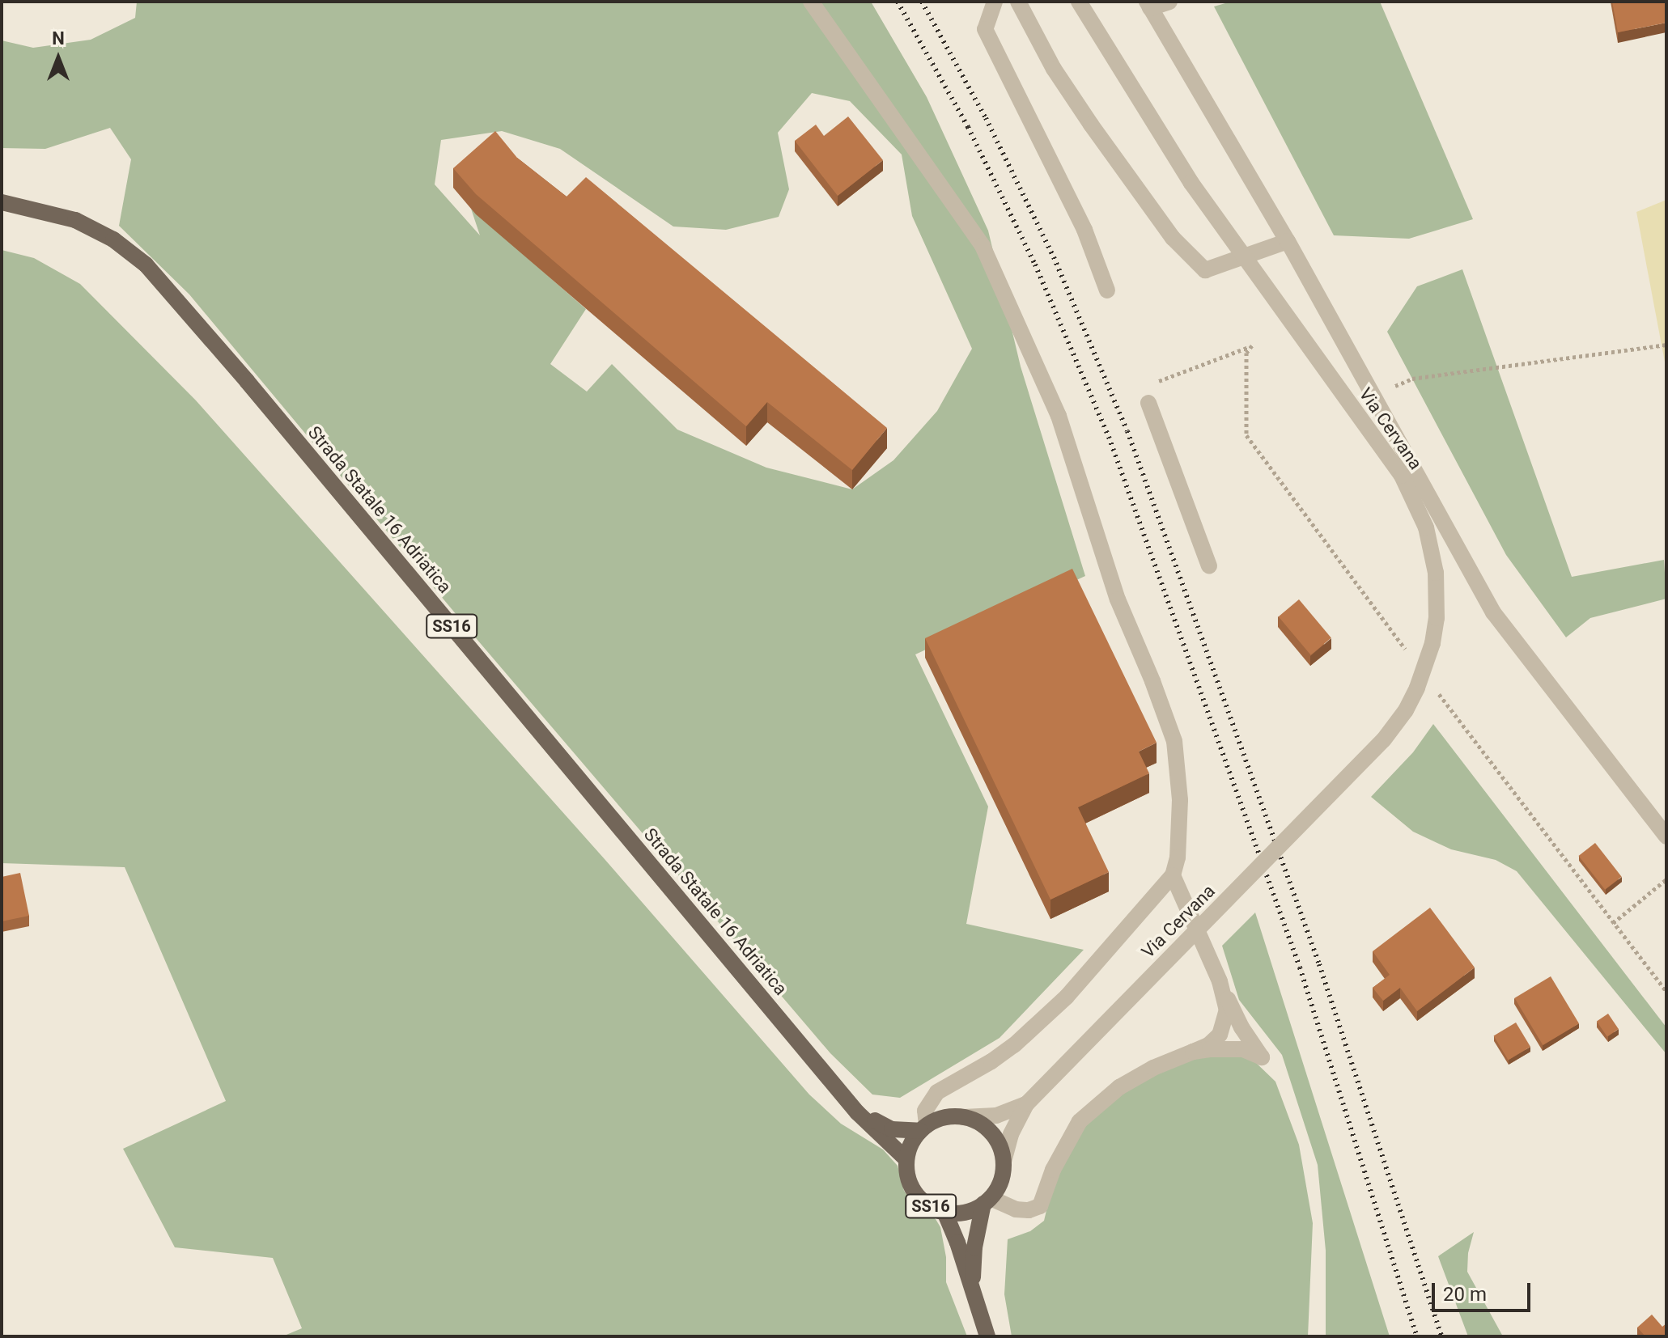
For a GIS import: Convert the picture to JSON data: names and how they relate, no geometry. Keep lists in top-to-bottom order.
{
  "streets": {
    "main road": ["Strada Statale 16 Adriatica", "SS16"],
    "street": ["Via Cervana"]
  },
  "crossings": [
    ["Via Cervana", "SS16"],
    ["Strada Statale 16 Adriatica", "SS16"]
  ],
  "scale_bar": "20 m",
  "north": "top"
}
